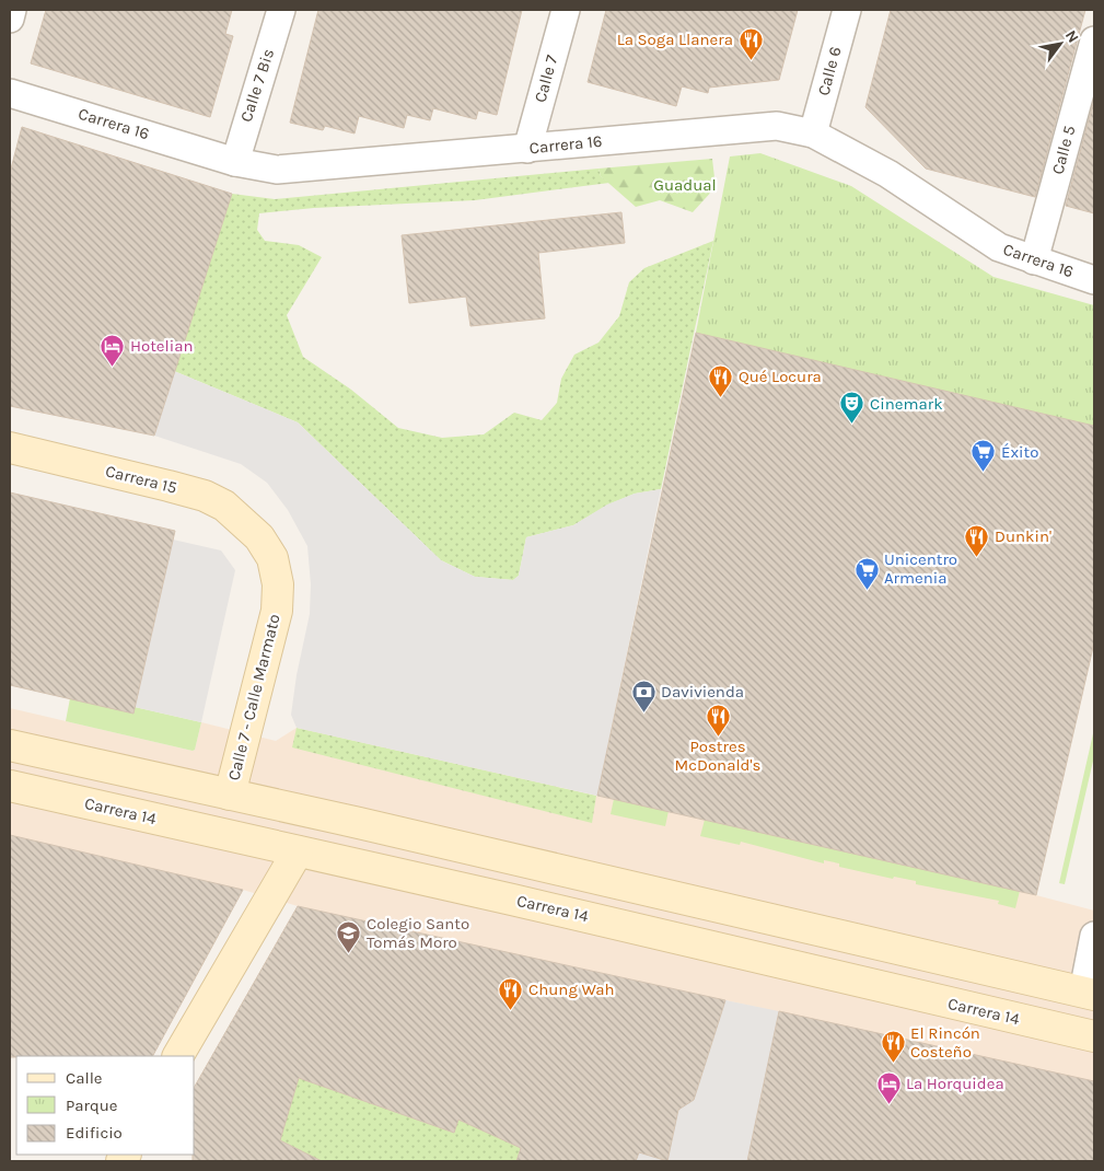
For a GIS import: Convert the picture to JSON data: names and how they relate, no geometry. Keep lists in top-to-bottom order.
{
  "streets": {
    "main road": ["Carrera 15", "Calle 7 - Calle Marmato", "Carrera 14"],
    "street": [
      "Calle 6",
      "Calle 7",
      "Calle 7 Bis",
      "Carrera 16",
      "Calle 5"
    ]
  },
  "crossings": [
    ["Calle 6", "Carrera 16"],
    ["Calle 7", "Carrera 16"],
    ["Calle 7 Bis", "Carrera 16"],
    ["Carrera 16", "Calle 5"],
    ["Carrera 15", "Calle 7 - Calle Marmato"]
  ],
  "parks": ["Guadual"],
  "places": {
    "restaurant": [
      "La Soga Llanera",
      "Qué Locura",
      "Dunkin'",
      "Postres McDonald's",
      "Chung Wah",
      "El Rincón Costeño"
    ],
    "hotel": ["Hotelian", "La Horquidea"],
    "theatre": ["Cinemark"],
    "supermarket": ["Éxito", "Unicentro Armenia"],
    "bank": ["Davivienda"],
    "school or university": ["Colegio Santo Tomás Moro"]
  },
  "legend": ["Calle", "Parque", "Edificio"],
  "north": "top right"
}
